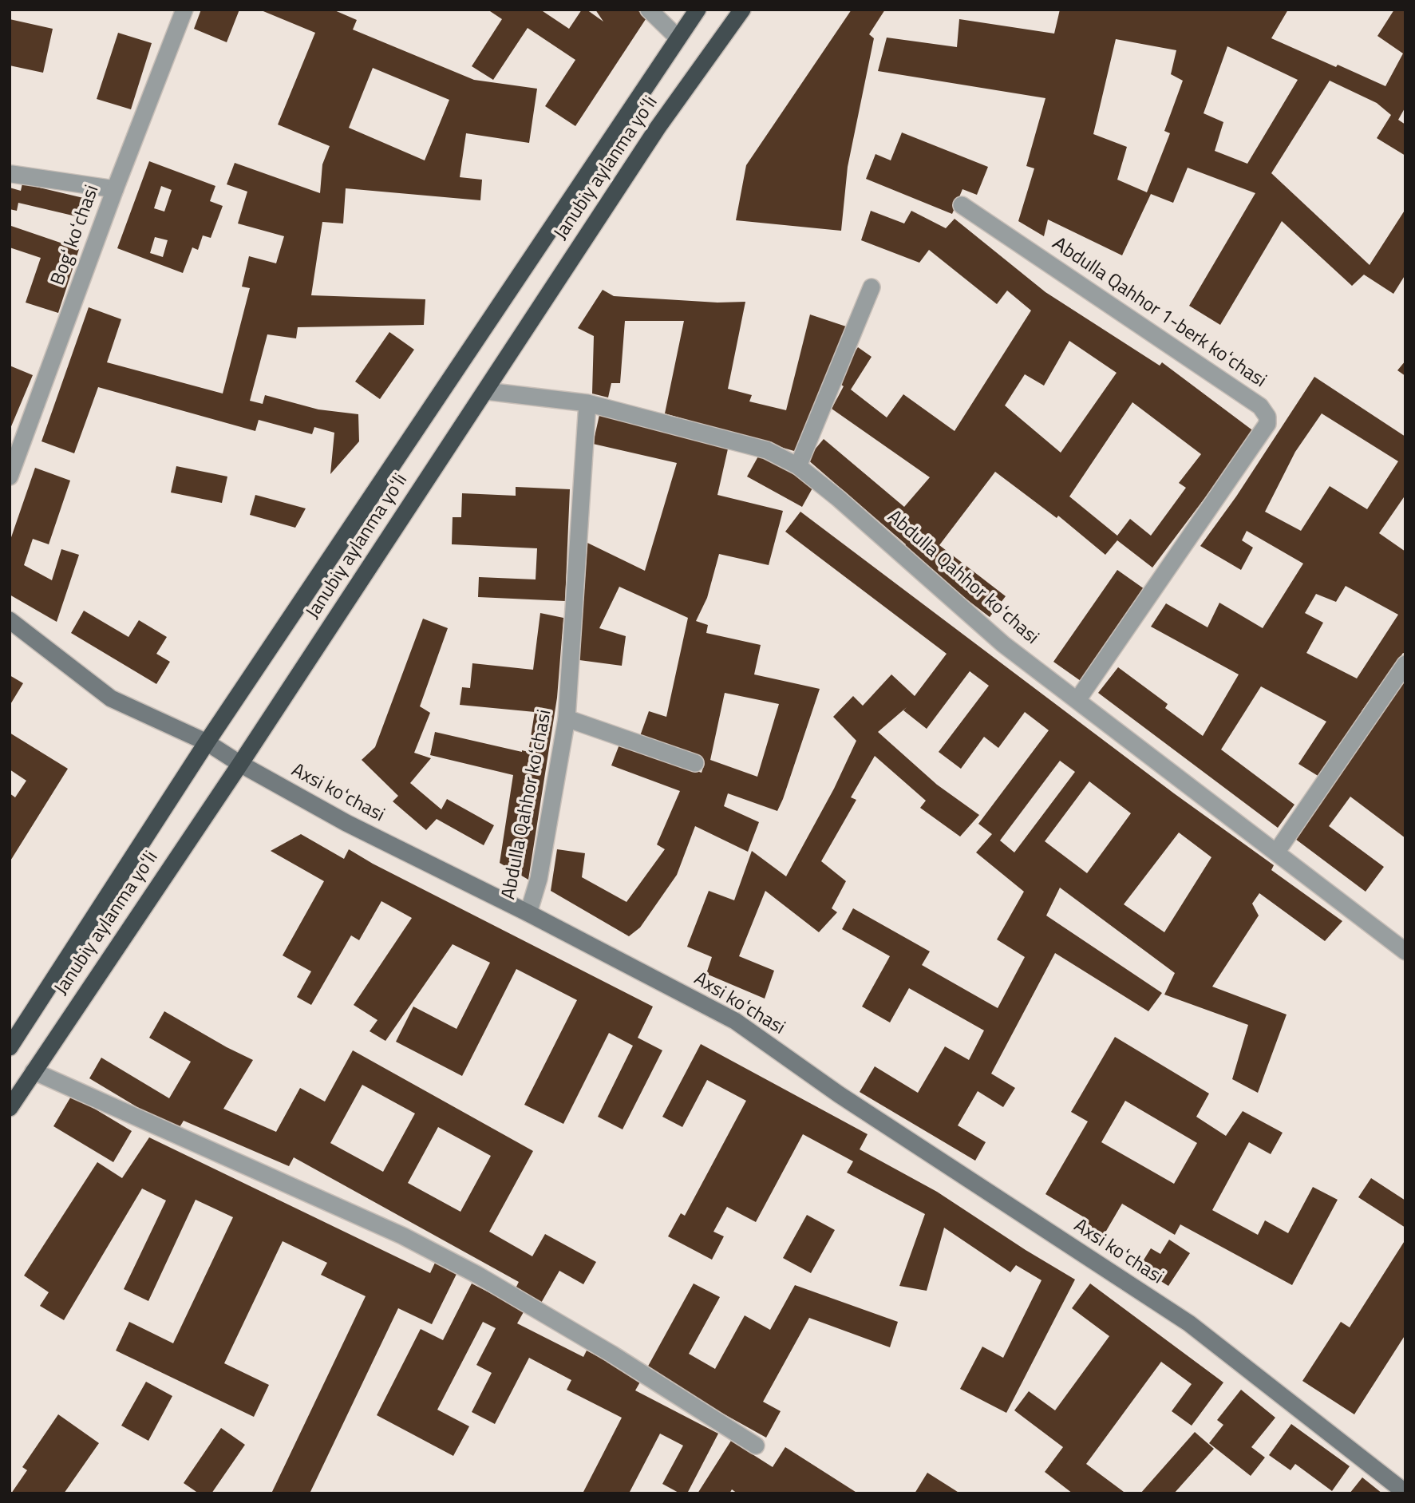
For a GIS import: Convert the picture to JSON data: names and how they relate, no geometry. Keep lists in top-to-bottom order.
{
  "streets": {
    "highway": ["Janubiy aylanma yoʻli"],
    "street": [
      "Bogʻ koʻchasi",
      "Аbdulla Qahhor 1-berk koʻchasi",
      "Abdulla Qahhor koʻchasi",
      "Axsi koʻchasi"
    ]
  },
  "crossings": [
    ["Janubiy aylanma yoʻli", "Abdulla Qahhor koʻchasi"],
    ["Janubiy aylanma yoʻli", "Axsi koʻchasi"],
    ["Аbdulla Qahhor 1-berk koʻchasi", "Abdulla Qahhor koʻchasi"],
    ["Abdulla Qahhor koʻchasi", "Axsi koʻchasi"]
  ]
}
